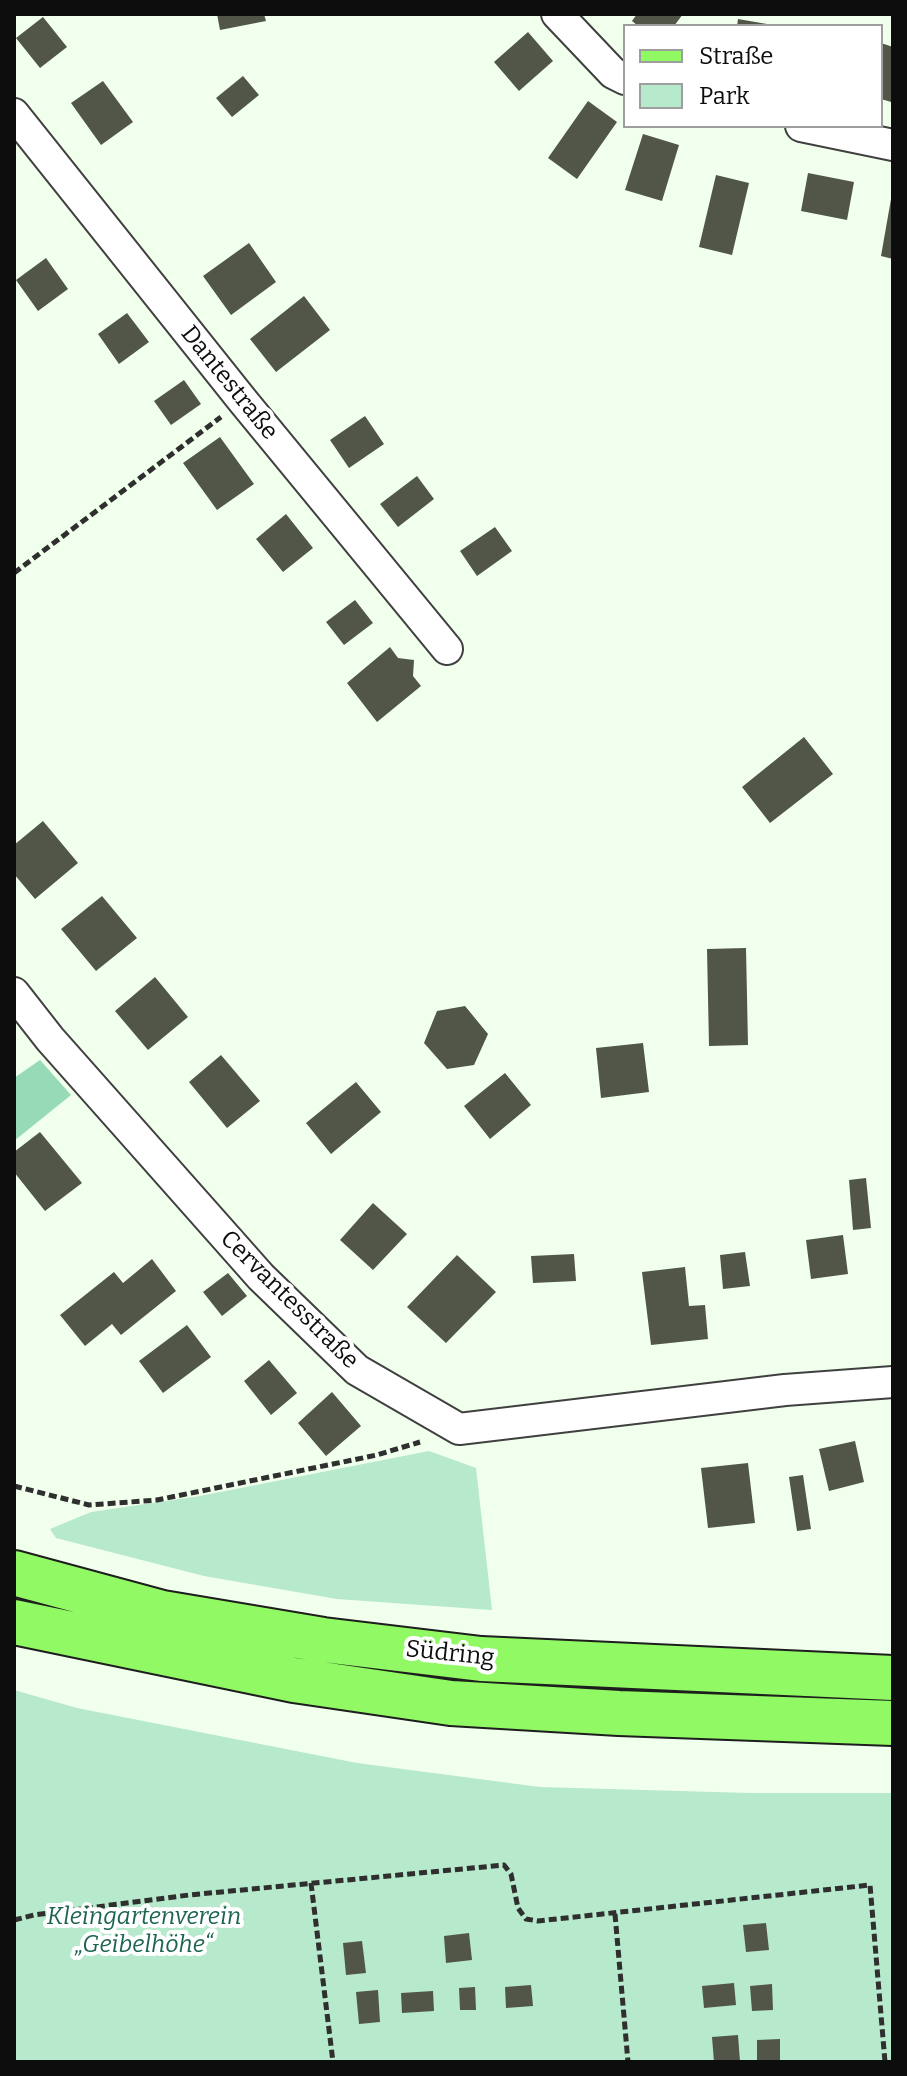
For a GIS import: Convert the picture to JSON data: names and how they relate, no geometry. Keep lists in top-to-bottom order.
{
  "streets": {
    "main road": ["Südring"],
    "street": ["Dantestraße", "Cervantesstraße"]
  },
  "parks": ["Kleingartenverein „Geibelhöhe“"],
  "legend": ["Straße", "Park"]
}
